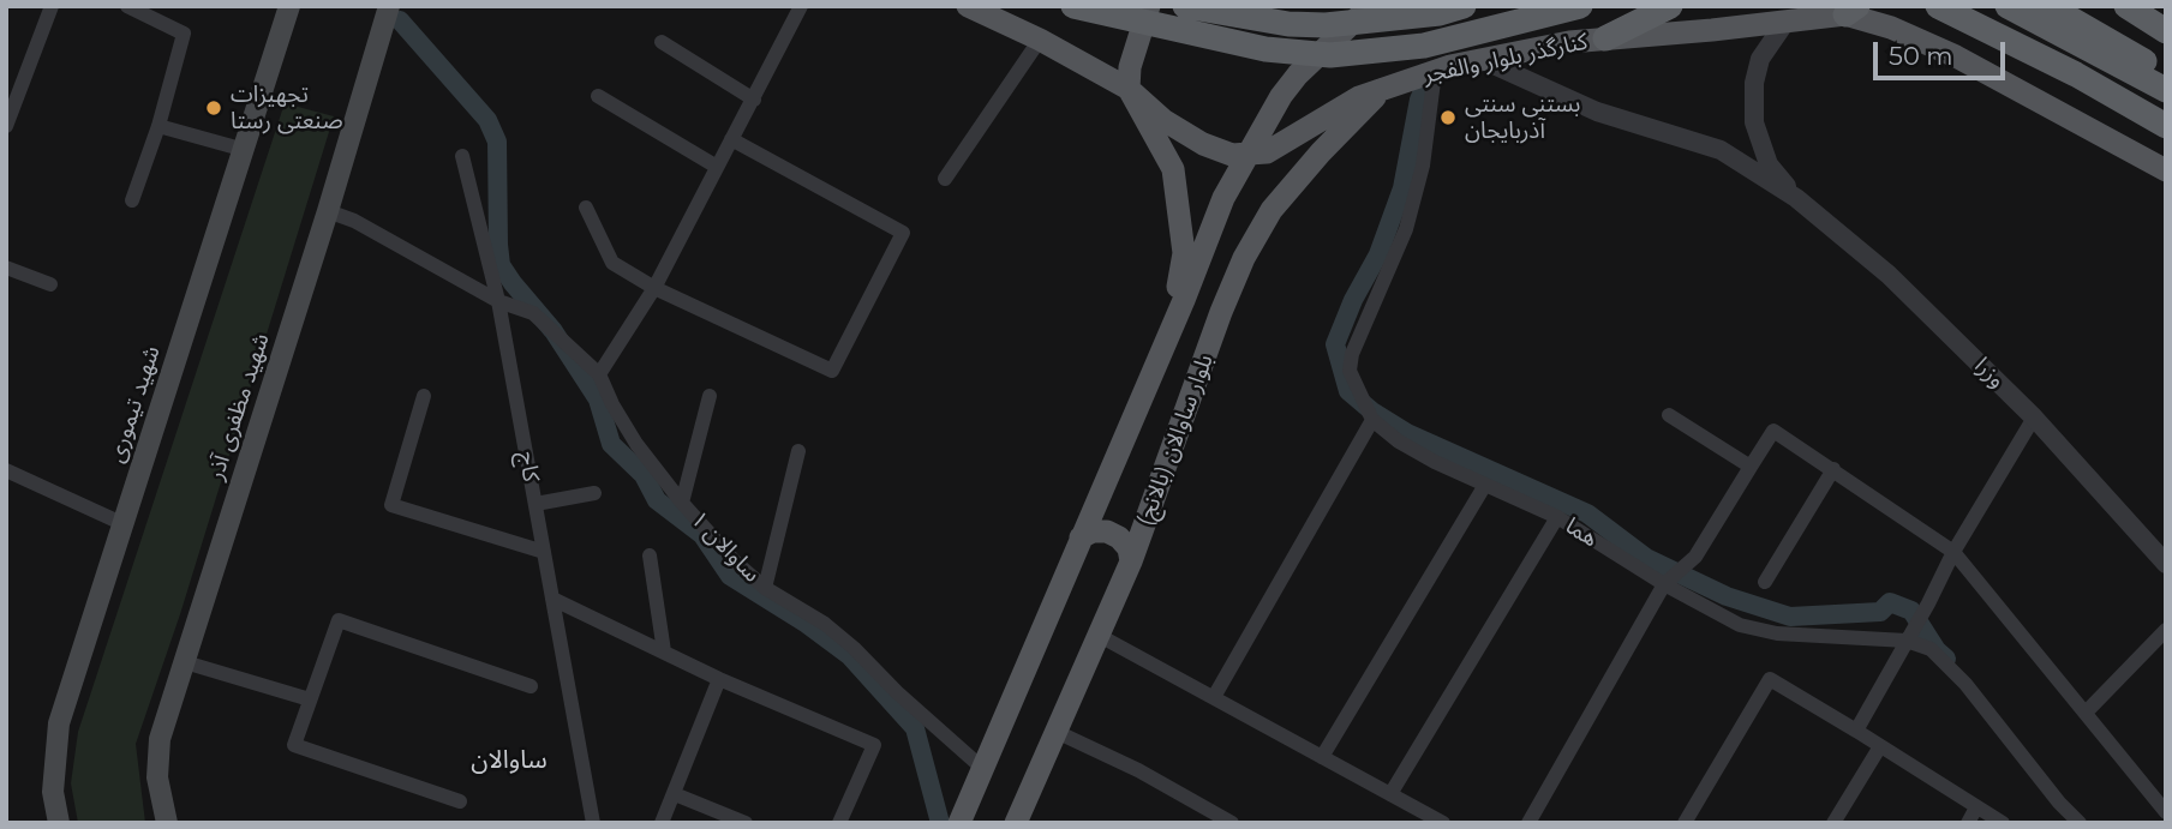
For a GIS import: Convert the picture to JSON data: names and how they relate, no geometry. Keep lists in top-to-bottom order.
{
  "streets": {
    "main road": [
      "کنارگذر بلوار والفجر",
      "شهید تیموری",
      "شهید مظفری آذر",
      "بلوار ساوالان (بالانج)"
    ],
    "street": [
      "وزرا",
      "کاج",
      "هما",
      "ساوالان ۱"
    ]
  },
  "crossings": [
    ["کنارگذر بلوار والفجر", "بلوار ساوالان (بالانج)"],
    ["کنارگذر بلوار والفجر", "هما"],
    ["بلوار ساوالان (بالانج)", "ساوالان ۱"],
    ["کاج", "ساوالان ۱"]
  ],
  "districts": ["ساوالان"],
  "places": ["تجهیزات صنعتی رستا", "بستنی سنتی آذربایجان"],
  "scale_bar": "50 m"
}
